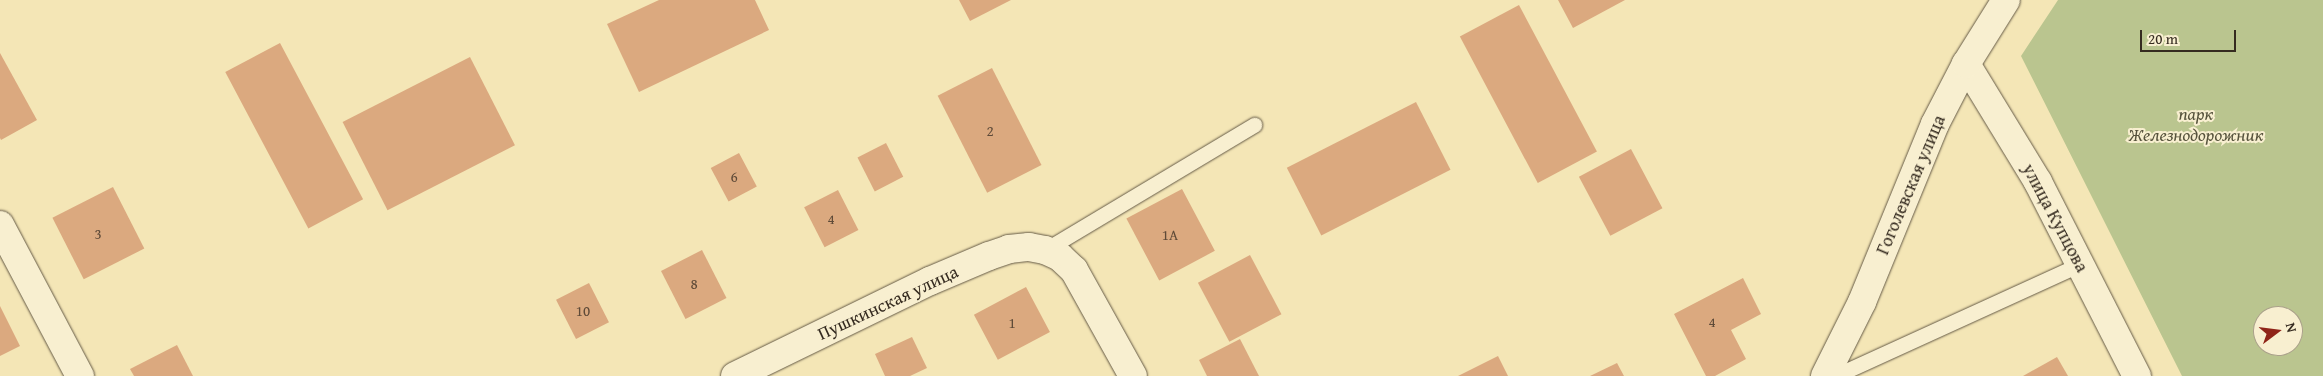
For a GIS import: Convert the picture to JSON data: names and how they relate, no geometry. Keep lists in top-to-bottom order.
{
  "streets": {
    "street": ["Гоголевская улица", "улица Купцова", "Пушкинская улица"]
  },
  "crossings": [
    ["Гоголевская улица", "улица Купцова"]
  ],
  "parks": ["парк Железнодорожник"],
  "house_numbers": [
    "2",
    "6",
    "4",
    "3",
    "1А",
    "8",
    "10",
    "4",
    "1"
  ],
  "scale_bar": "20 m",
  "north": "right"
}
